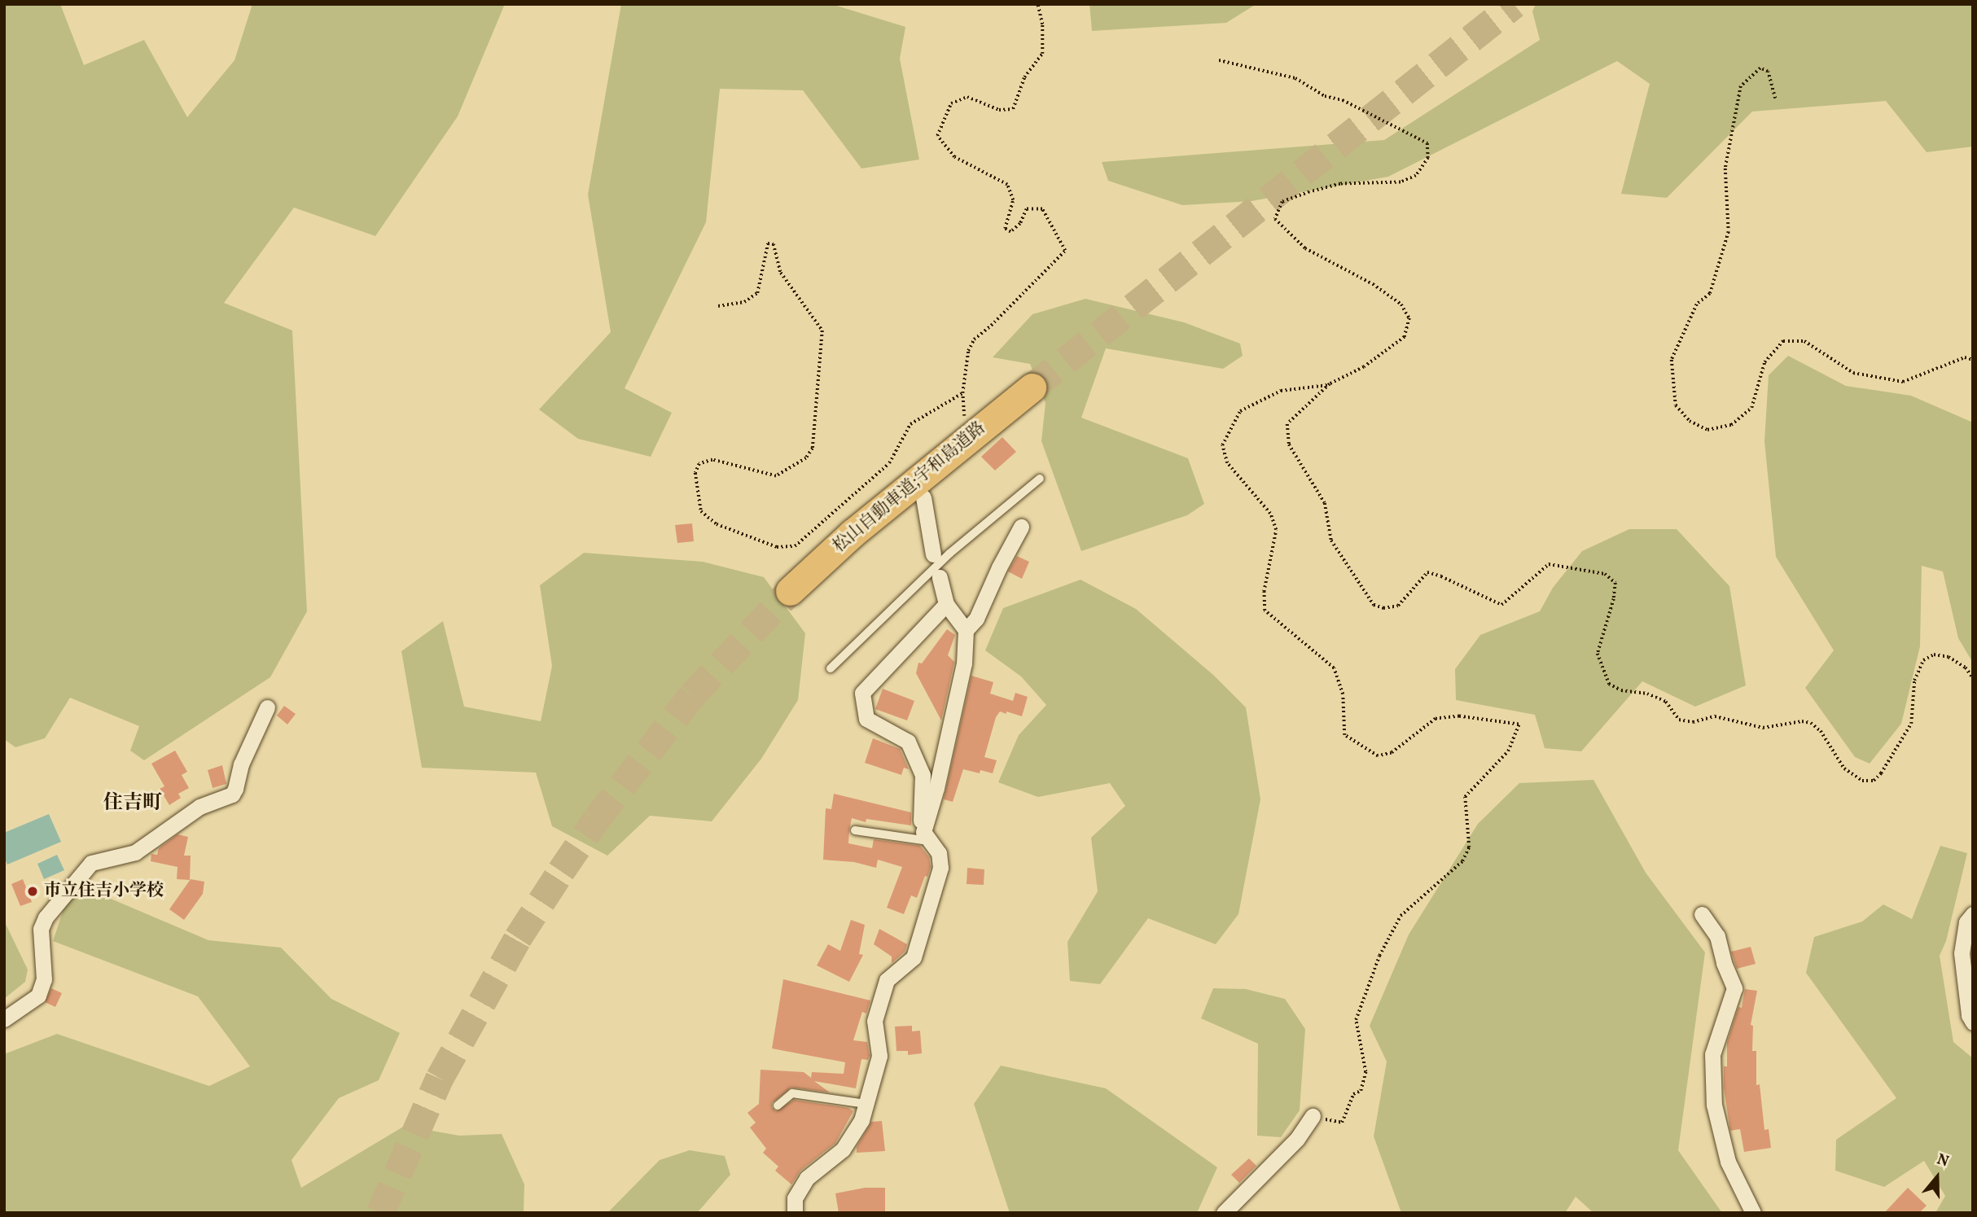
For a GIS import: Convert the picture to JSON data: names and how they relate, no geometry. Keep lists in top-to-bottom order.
{
  "streets": {
    "highway": ["松山自動車道;宇和島道路"]
  },
  "districts": ["住吉町"],
  "places": ["市立住吉小学校"],
  "north": "top"
}
